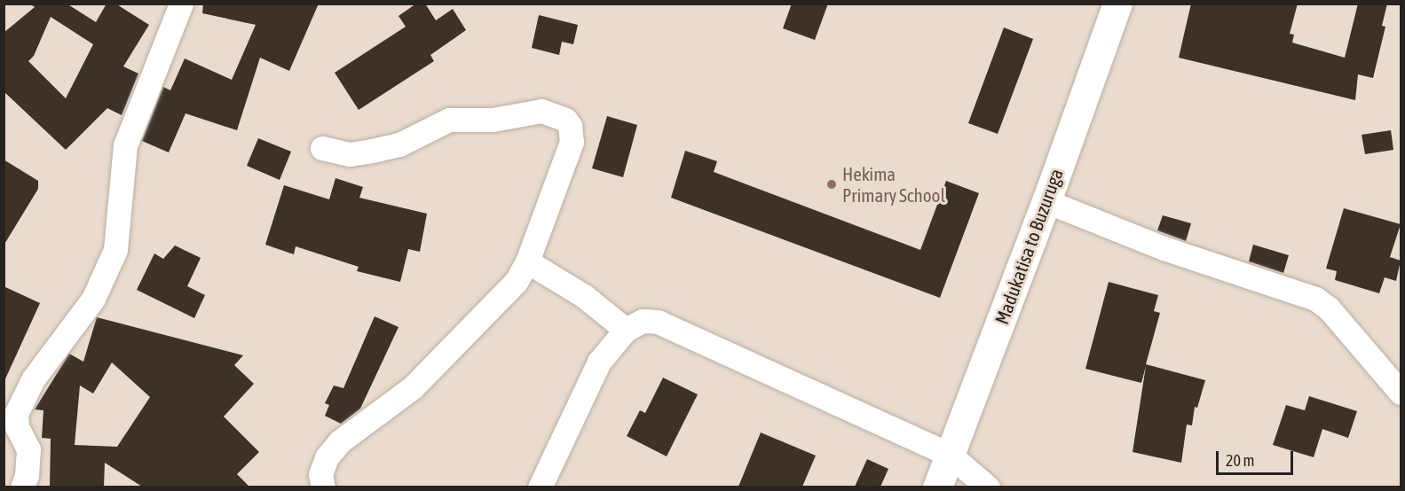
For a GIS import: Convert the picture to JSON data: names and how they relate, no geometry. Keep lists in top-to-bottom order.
{
  "streets": {
    "main road": ["Madukatisa to Buzuruga"]
  },
  "places": ["Hekima Primary School"],
  "scale_bar": "20 m"
}
